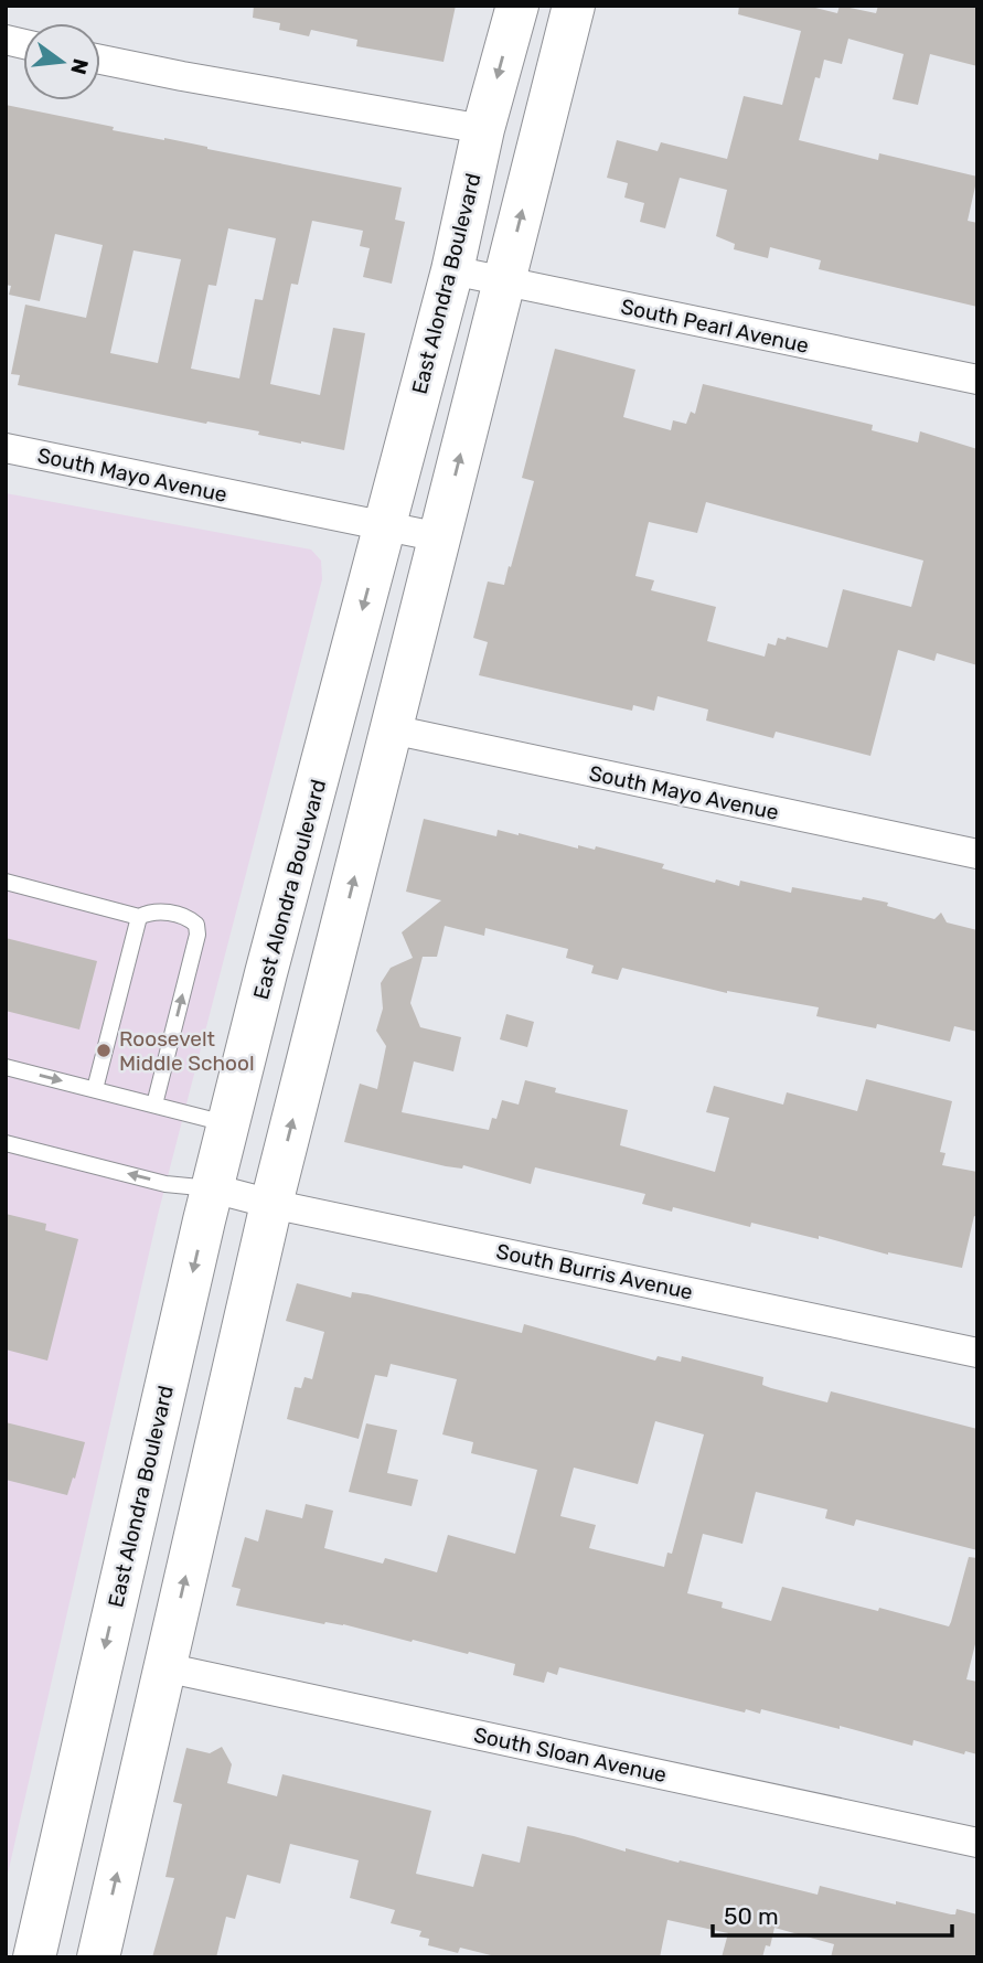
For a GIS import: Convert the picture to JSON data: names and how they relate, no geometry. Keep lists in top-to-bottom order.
{
  "streets": {
    "main road": ["East Alondra Boulevard"],
    "street": [
      "South Pearl Avenue",
      "South Mayo Avenue",
      "South Burris Avenue",
      "South Sloan Avenue"
    ]
  },
  "crossings": [
    ["East Alondra Boulevard", "South Pearl Avenue"],
    ["East Alondra Boulevard", "South Mayo Avenue"],
    ["East Alondra Boulevard", "South Burris Avenue"]
  ],
  "places": ["Roosevelt Middle School"],
  "scale_bar": "50 m",
  "north": "right"
}
